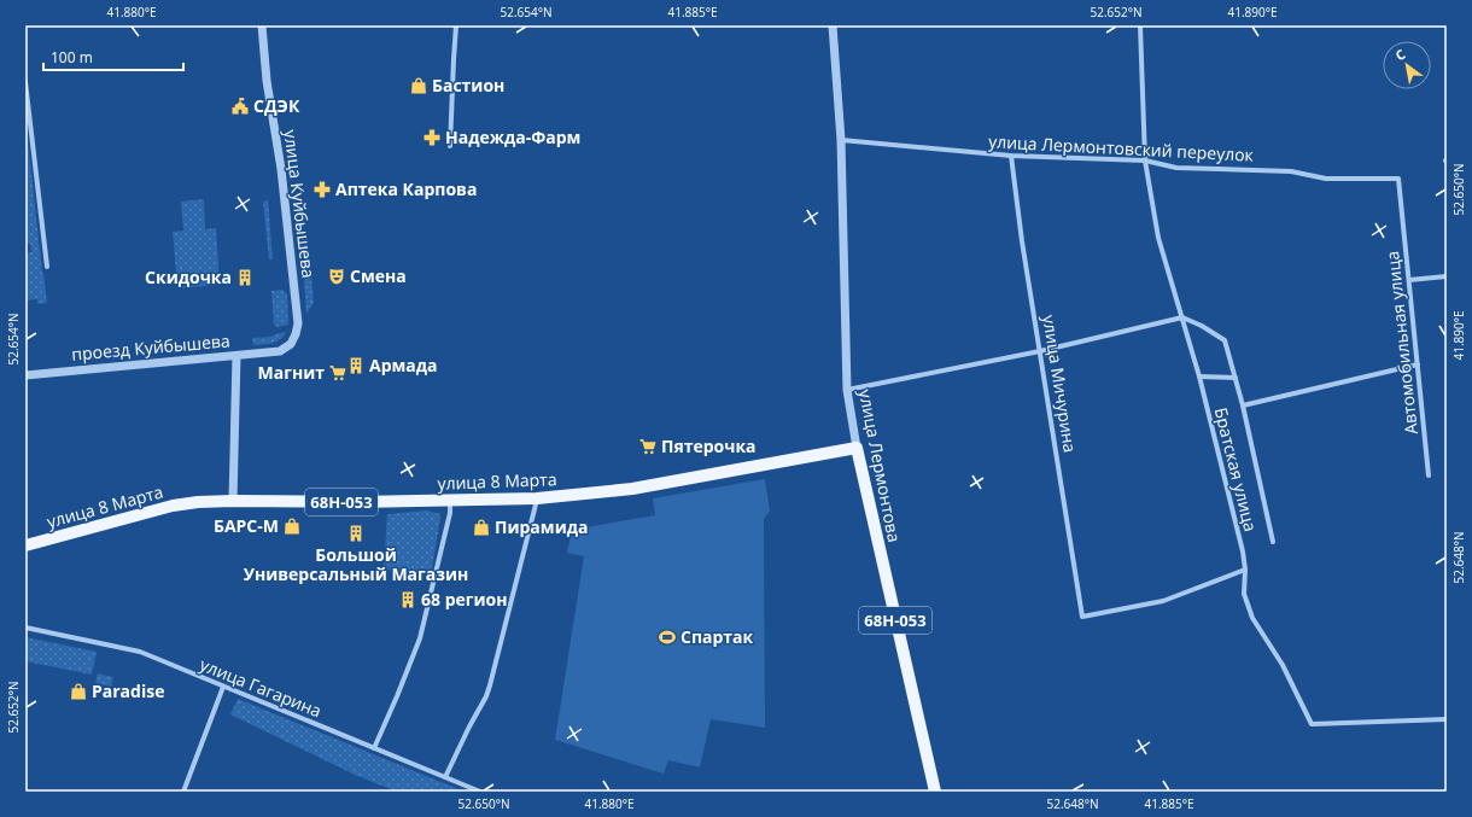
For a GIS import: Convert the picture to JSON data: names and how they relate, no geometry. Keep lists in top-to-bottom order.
{
  "streets": {
    "main road": ["улица Лермонтова", "улица 8 Марта", "68Н-053"],
    "street": [
      "улица Лермонтовский переулок",
      "улица Куйбышева",
      "Автомобильная улица",
      "проезд Куйбышева",
      "улица Мичурина",
      "Братская улица",
      "улица Гагарина"
    ]
  },
  "crossings": [
    ["улица Лермонтовский переулок", "Автомобильная улица"],
    ["улица Лермонтовский переулок", "улица Мичурина"],
    ["улица Лермонтовский переулок", "улица Лермонтова"],
    ["улица Лермонтовский переулок", "Братская улица"],
    ["улица Куйбышева", "проезд Куйбышева"],
    ["улица Мичурина", "Братская улица"],
    ["улица Лермонтова", "улица 8 Марта"]
  ],
  "places": {
    "shop": [
      "Бастион",
      "БАРС-М",
      "Пирамида",
      "Paradise"
    ],
    "public building": ["СДЭК"],
    "pharmacy": ["Надежда-Фарм", "Аптека Карпова"],
    "theatre": ["Смена"],
    "building": [
      "Скидочка",
      "Армада",
      "Большой Универсальный Магазин",
      "68 регион"
    ],
    "supermarket": ["Магнит", "Пятерочка"],
    "sports": ["Спартак"]
  },
  "scale_bar": "100 m",
  "north": "top left",
  "coordinates": [
    "41.880°E",
    "52.654°N",
    "41.885°E",
    "52.652°N",
    "41.890°E",
    "52.650°N",
    "52.648°N"
  ]
}
